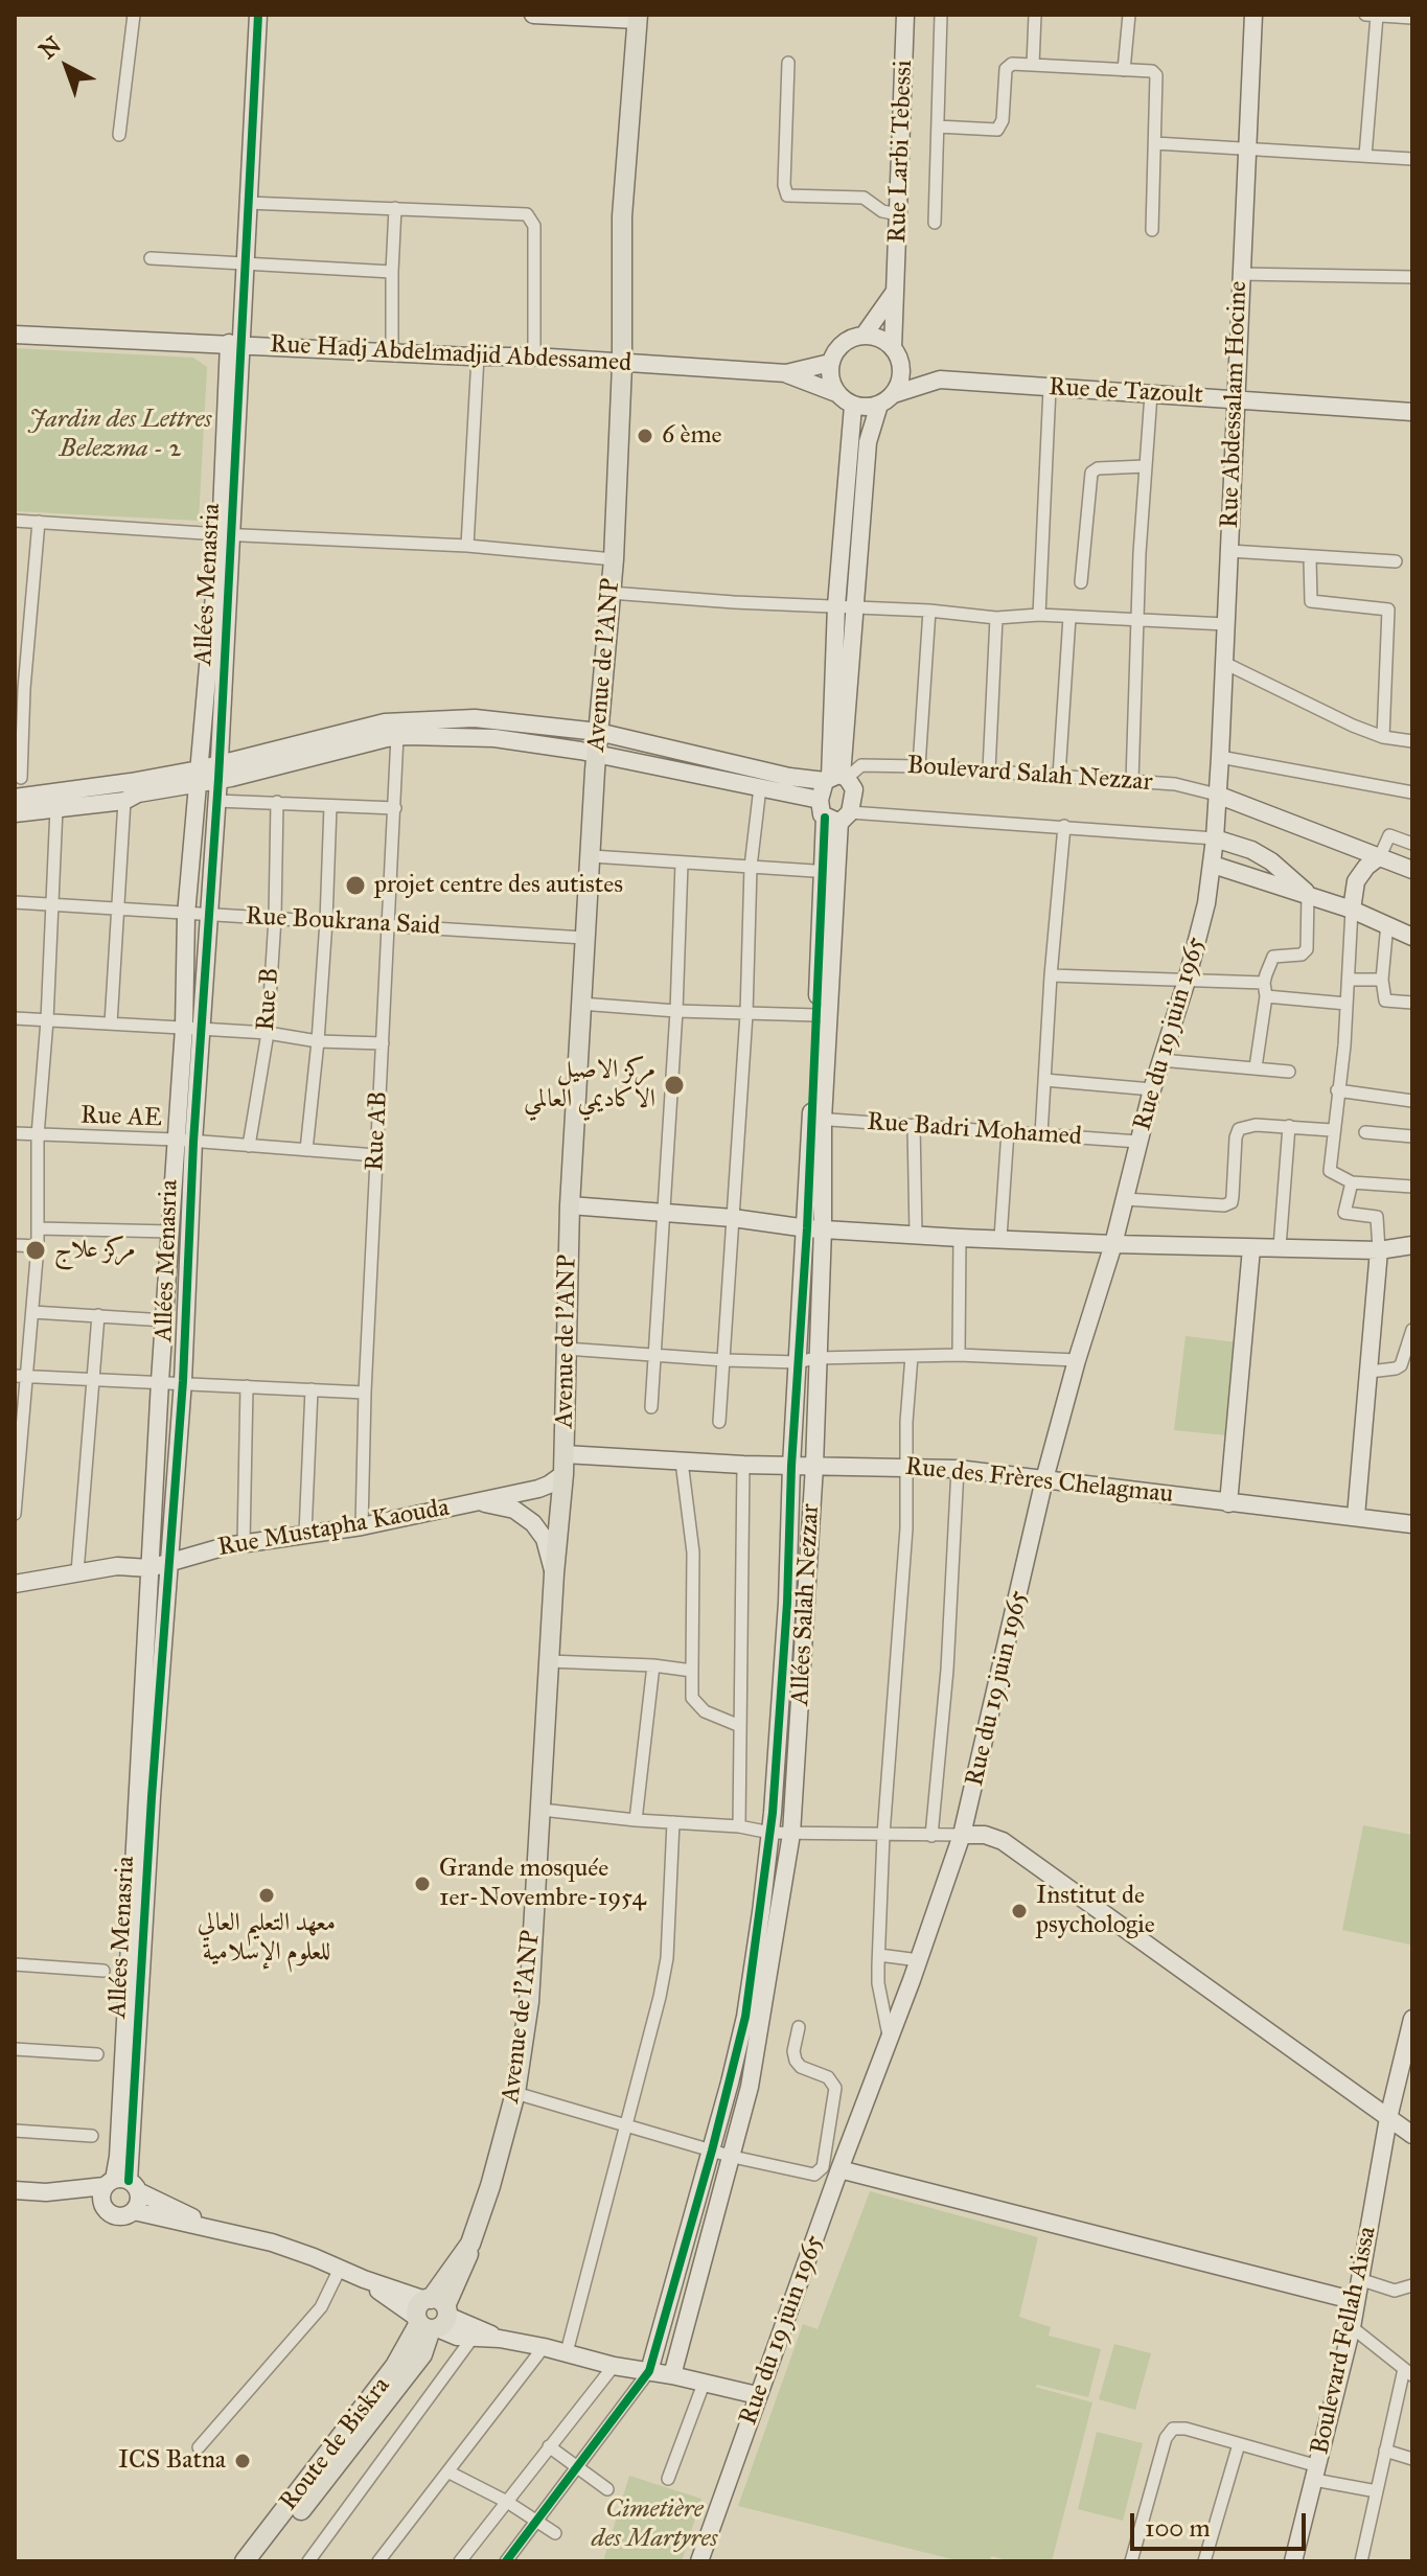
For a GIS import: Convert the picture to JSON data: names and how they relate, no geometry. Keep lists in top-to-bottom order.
{
  "streets": {
    "main road": ["Avenue de l'ANP", "Route de Biskra"],
    "street": [
      "Rue Larbi Tebessi",
      "Rue Hadj Abdelmadjid Abdessamed",
      "Rue de Tazoult",
      "Rue Abdessalam Hocine",
      "Allées Menasria",
      "Boulevard Salah Nezzar",
      "Rue Boukrana Said",
      "Rue B",
      "Rue du 19 juin 1965",
      "Rue AE",
      "Rue Badri Mohamed",
      "Rue AB",
      "Rue des Frères Chelagmau",
      "Rue Mustapha Kaouda",
      "Allées Salah Nezzar",
      "Boulevard Fellah Aissa"
    ]
  },
  "crossings": [
    ["Rue Larbi Tebessi", "Rue Hadj Abdelmadjid Abdessamed"],
    ["Rue Larbi Tebessi", "Rue de Tazoult"],
    ["Rue Hadj Abdelmadjid Abdessamed", "Rue de Tazoult"],
    ["Rue Hadj Abdelmadjid Abdessamed", "Allées Menasria"],
    ["Rue Hadj Abdelmadjid Abdessamed", "Avenue de l'ANP"],
    ["Rue de Tazoult", "Rue Abdessalam Hocine"],
    ["Rue Abdessalam Hocine", "Boulevard Salah Nezzar"],
    ["Rue Abdessalam Hocine", "Rue du 19 juin 1965"],
    ["Allées Menasria", "Rue Boukrana Said"],
    ["Allées Menasria", "Rue AE"],
    ["Allées Menasria", "Rue Mustapha Kaouda"],
    ["Avenue de l'ANP", "Rue Boukrana Said"],
    ["Avenue de l'ANP", "Rue des Frères Chelagmau"],
    ["Avenue de l'ANP", "Rue Mustapha Kaouda"],
    ["Avenue de l'ANP", "Route de Biskra"],
    ["Boulevard Salah Nezzar", "Rue du 19 juin 1965"],
    ["Boulevard Salah Nezzar", "Allées Salah Nezzar"],
    ["Rue Boukrana Said", "Rue B"],
    ["Rue Boukrana Said", "Rue AB"],
    ["Rue B", "Rue AE"],
    ["Rue du 19 juin 1965", "Rue Badri Mohamed"],
    ["Rue du 19 juin 1965", "Rue des Frères Chelagmau"],
    ["Rue AE", "Rue AB"],
    ["Rue Badri Mohamed", "Allées Salah Nezzar"],
    ["Rue AB", "Rue Mustapha Kaouda"],
    ["Rue des Frères Chelagmau", "Rue Mustapha Kaouda"],
    ["Rue des Frères Chelagmau", "Allées Salah Nezzar"]
  ],
  "parks": ["Jardin des Lettres Belezma - 2", "Cimetière des Martyres"],
  "places": [
    "6 ème",
    "projet centre des autistes",
    "مركز الاصيل الاكاديمي العالمي",
    "مركز علاج",
    "Grande mosquée 1er-Novembre-1954",
    "معهد التعليم العالي للعلوم الإسلامية",
    "Institut de psychologie",
    "ICS Batna"
  ],
  "scale_bar": "100 m",
  "north": "top left"
}
